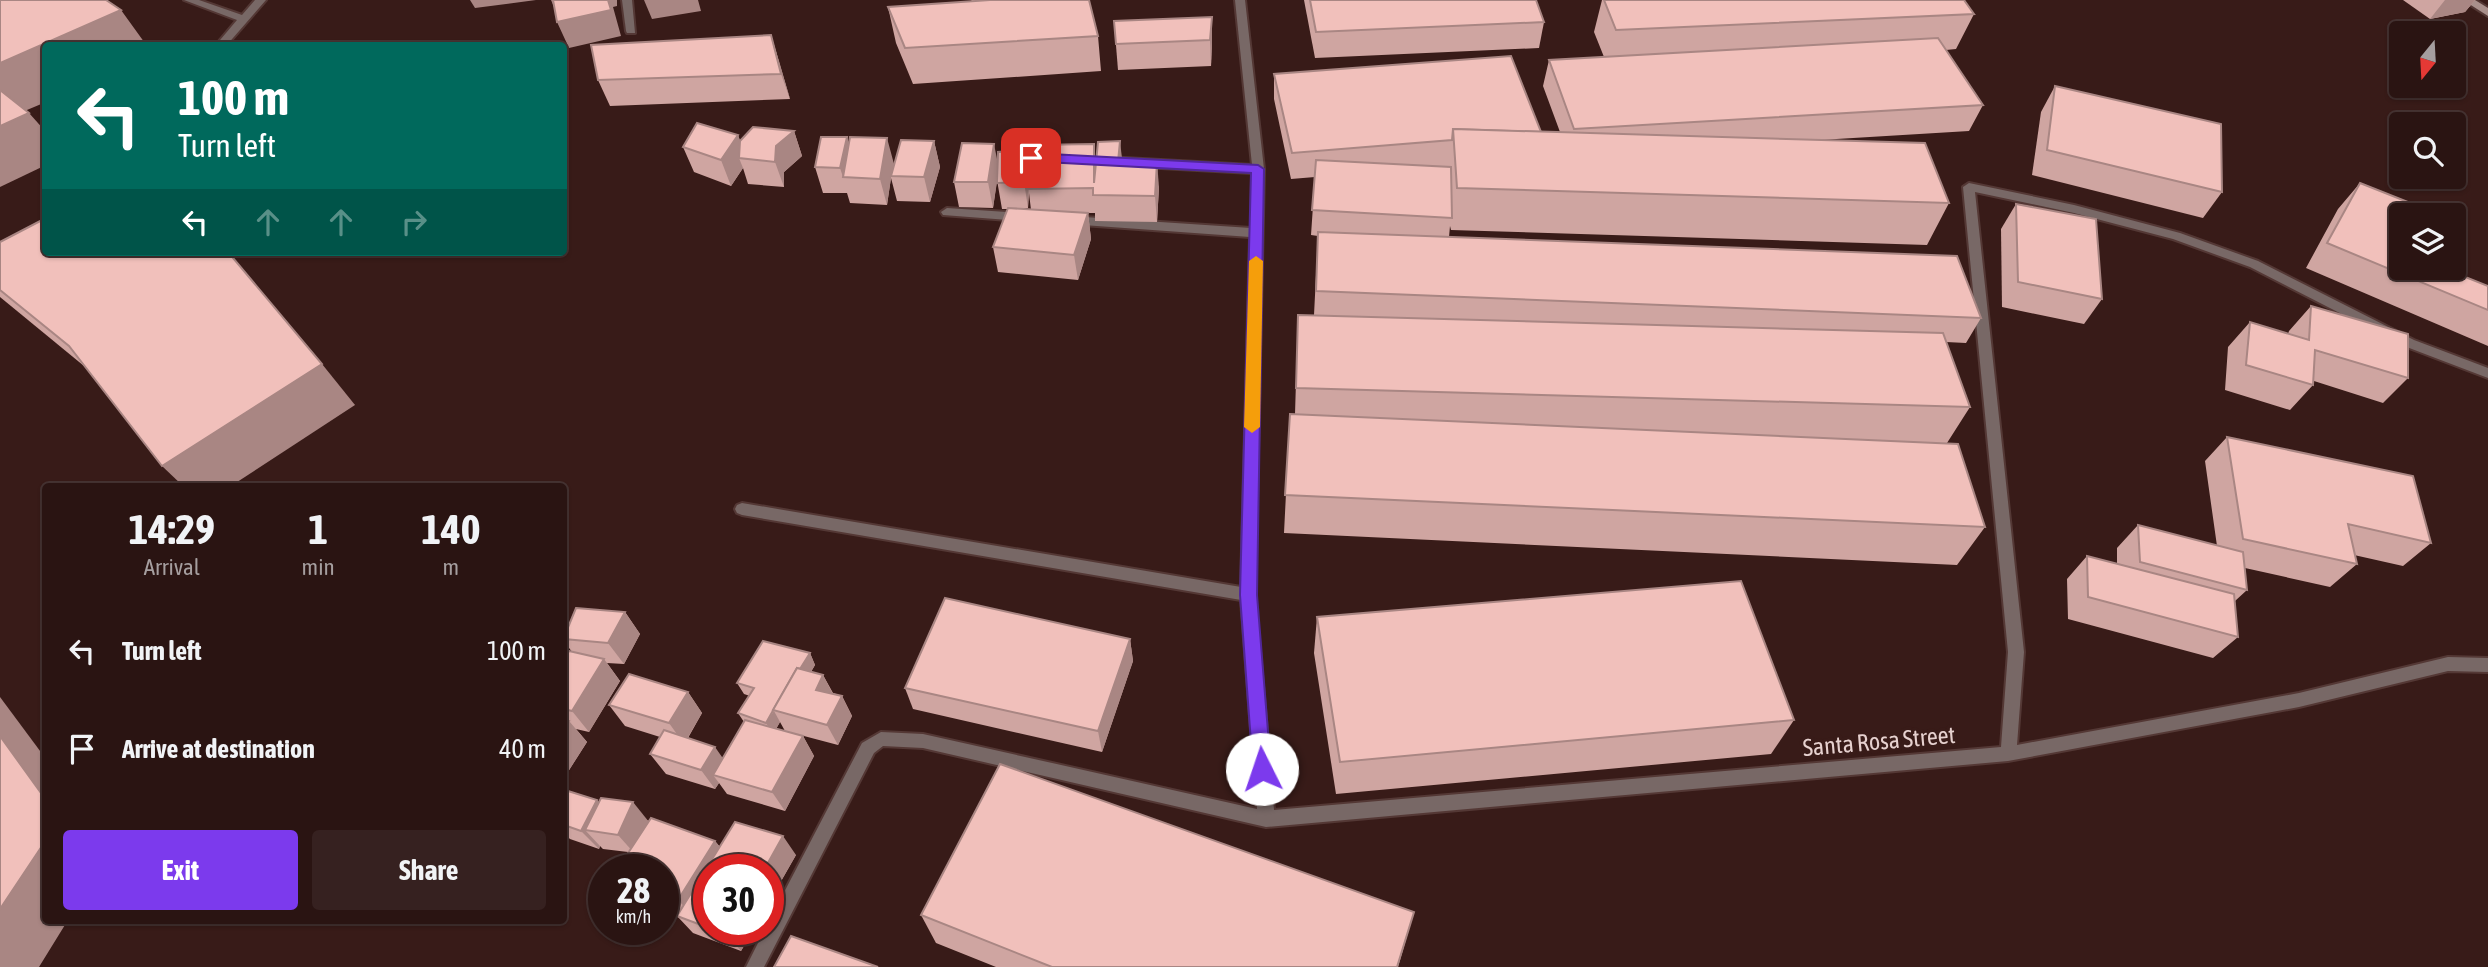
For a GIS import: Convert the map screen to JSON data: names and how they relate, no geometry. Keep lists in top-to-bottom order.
{
  "streets": {
    "street": ["Santa Rosa Street"]
  },
  "north": "bottom",
  "page": {
    "turn": ["100 m", "Turn left"],
    "eta": [
      "14:29",
      "Arrival",
      "1",
      "min",
      "140",
      "m"
    ],
    "list": [
      {
        "name": "Turn left",
        "value": "100 m"
      },
      {
        "name": "Arrive at destination",
        "value": "40 m"
      }
    ],
    "buttons": ["Exit", "Share"],
    "speed": "28 km/h",
    "limit": "30"
  }
}
